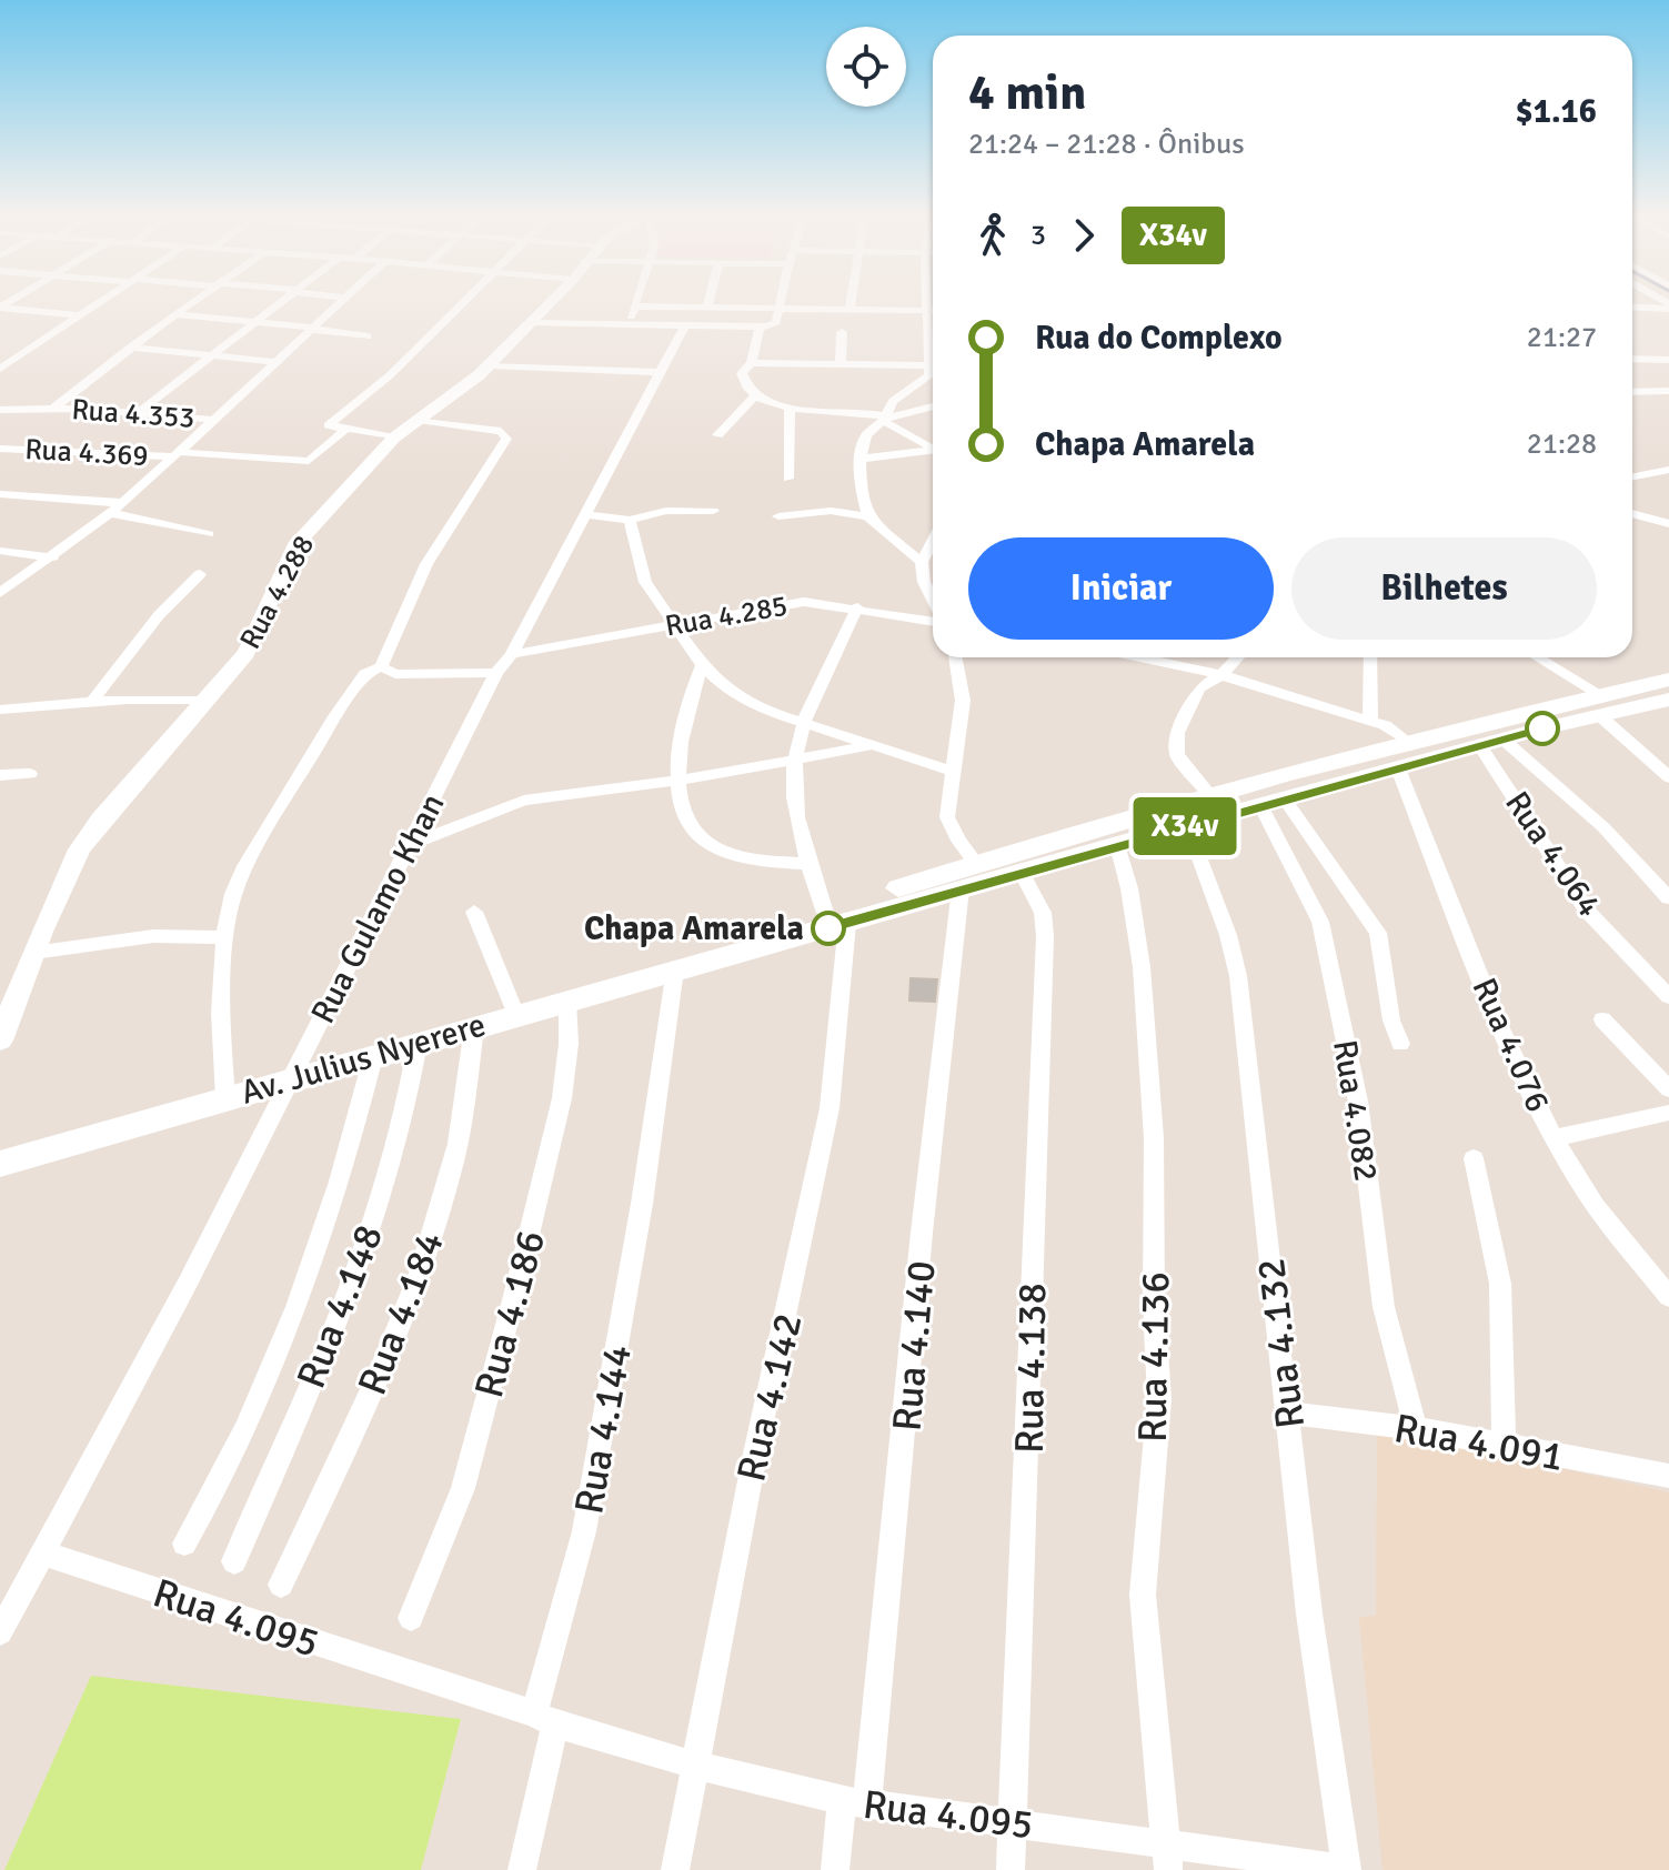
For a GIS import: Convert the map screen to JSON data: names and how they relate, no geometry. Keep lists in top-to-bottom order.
{
  "streets": {
    "main road": ["Av. Julius Nyerere"],
    "street": [
      "Rua 4.353",
      "Rua 4.369",
      "Rua 4.288",
      "Rua 4.285",
      "Rua 4.064",
      "Rua Gulamo Khan",
      "Rua 4.076",
      "Rua 4.082",
      "Rua 4.148",
      "Rua 4.184",
      "Rua 4.186",
      "Rua 4.132",
      "Rua 4.140",
      "Rua 4.136",
      "Rua 4.138",
      "Rua 4.142",
      "Rua 4.144",
      "Rua 4.091",
      "Rua 4.095"
    ]
  },
  "crossings": [
    ["Rua 4.285", "Rua Gulamo Khan"],
    ["Rua 4.064", "Av. Julius Nyerere"],
    ["Rua Gulamo Khan", "Av. Julius Nyerere"],
    ["Rua Gulamo Khan", "Rua 4.095"],
    ["Rua 4.076", "Av. Julius Nyerere"],
    ["Av. Julius Nyerere", "Rua 4.082"],
    ["Av. Julius Nyerere", "Rua 4.148"],
    ["Av. Julius Nyerere", "Rua 4.184"],
    ["Av. Julius Nyerere", "Rua 4.186"],
    ["Av. Julius Nyerere", "Rua 4.132"],
    ["Av. Julius Nyerere", "Rua 4.140"],
    ["Av. Julius Nyerere", "Rua 4.136"],
    ["Av. Julius Nyerere", "Rua 4.138"],
    ["Av. Julius Nyerere", "Rua 4.142"],
    ["Av. Julius Nyerere", "Rua 4.144"],
    ["Rua 4.082", "Rua 4.091"],
    ["Rua 4.132", "Rua 4.091"],
    ["Rua 4.132", "Rua 4.095"],
    ["Rua 4.140", "Rua 4.095"],
    ["Rua 4.136", "Rua 4.095"],
    ["Rua 4.138", "Rua 4.095"],
    ["Rua 4.142", "Rua 4.095"],
    ["Rua 4.144", "Rua 4.095"]
  ],
  "places": ["Chapa Amarela"],
  "lines": ["bus line X34v"],
  "page": {
    "on_map": "X34v",
    "heading": ["4 min", "21:24 – 21:28 · Ônibus", "$1.16"],
    "legs": ["3", "X34v"],
    "list": [
      {
        "name": "Rua do Complexo",
        "value": "21:27"
      },
      {
        "name": "Chapa Amarela",
        "value": "21:28"
      }
    ],
    "buttons": ["Iniciar", "Bilhetes"]
  }
}
